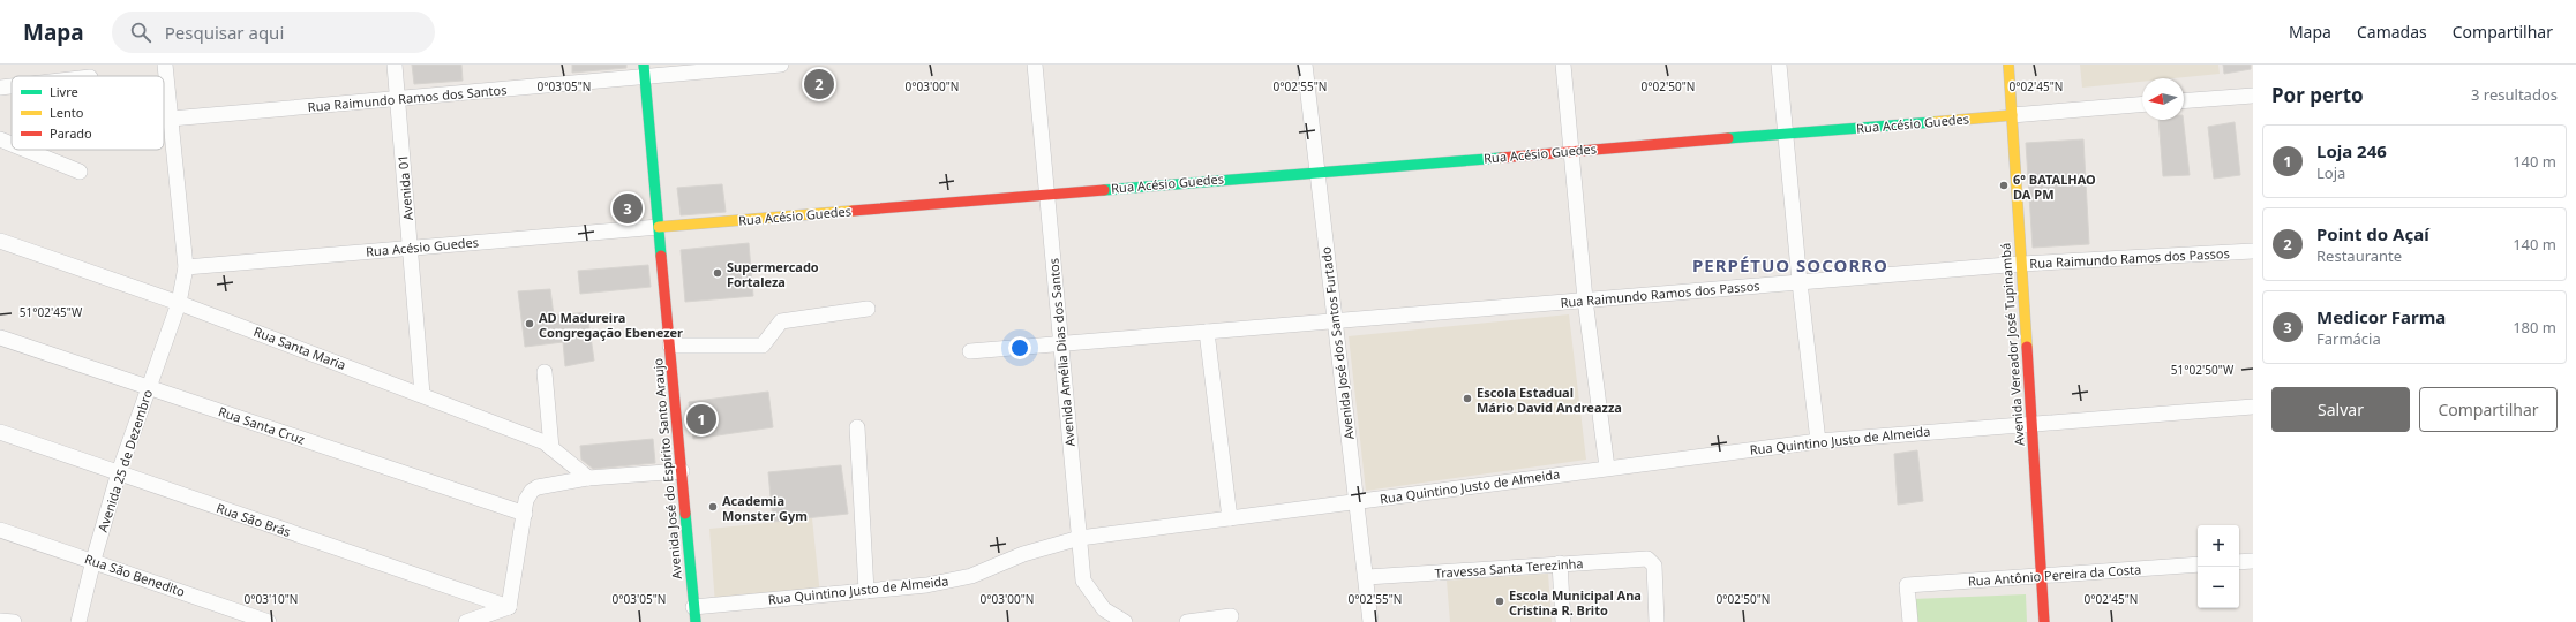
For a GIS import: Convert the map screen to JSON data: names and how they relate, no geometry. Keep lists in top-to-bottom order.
{
  "streets": {
    "street": [
      "Rua Raimundo Ramos dos Santos",
      "Rua Acésio Guedes",
      "Avenida 01",
      "Rua Raimundo Ramos dos Passos",
      "Avenida José dos Santos Furtado",
      "Avenida Vereador José Tupinambá",
      "Rua Santa Maria",
      "Avenida Amélia Dias dos Santos",
      "Rua Santa Cruz",
      "Rua Quintino Justo de Almeida",
      "Avenida 25 de Dezembro",
      "Avenida José do Espírito Santo Araujo",
      "Rua São Brás",
      "Travessa Santa Terezinha",
      "Rua São Benedito",
      "Rua Antônio Pereira da Costa"
    ]
  },
  "crossings": [
    ["Rua Raimundo Ramos dos Santos", "Avenida 01"],
    ["Rua Raimundo Ramos dos Santos", "Avenida 25 de Dezembro"],
    ["Rua Raimundo Ramos dos Santos", "Avenida José do Espírito Santo Araujo"],
    ["Rua Acésio Guedes", "Avenida 01"],
    ["Rua Acésio Guedes", "Avenida José dos Santos Furtado"],
    ["Rua Acésio Guedes", "Avenida Vereador José Tupinambá"],
    ["Rua Acésio Guedes", "Avenida Amélia Dias dos Santos"],
    ["Rua Acésio Guedes", "Avenida 25 de Dezembro"],
    ["Rua Acésio Guedes", "Avenida José do Espírito Santo Araujo"],
    ["Avenida 01", "Rua Santa Maria"],
    ["Rua Raimundo Ramos dos Passos", "Avenida José dos Santos Furtado"],
    ["Rua Raimundo Ramos dos Passos", "Avenida Vereador José Tupinambá"],
    ["Rua Raimundo Ramos dos Passos", "Avenida Amélia Dias dos Santos"],
    ["Avenida José dos Santos Furtado", "Rua Quintino Justo de Almeida"],
    ["Avenida José dos Santos Furtado", "Travessa Santa Terezinha"],
    ["Avenida Vereador José Tupinambá", "Rua Quintino Justo de Almeida"],
    ["Avenida Vereador José Tupinambá", "Rua Antônio Pereira da Costa"],
    ["Rua Santa Maria", "Avenida 25 de Dezembro"],
    ["Avenida Amélia Dias dos Santos", "Rua Quintino Justo de Almeida"],
    ["Rua Santa Cruz", "Avenida 25 de Dezembro"],
    ["Rua Quintino Justo de Almeida", "Avenida José do Espírito Santo Araujo"],
    ["Avenida 25 de Dezembro", "Rua São Brás"],
    ["Avenida 25 de Dezembro", "Rua São Benedito"]
  ],
  "districts": ["PERPÉTUO SOCORRO"],
  "places": [
    "6° BATALHAO DA PM",
    "Supermercado Fortaleza",
    "AD Madureira Congregação Ebenezer",
    "Escola Estadual Mário David Andreazza",
    "Academia Monster Gym",
    "Escola Municipal Ana Cristina R. Brito"
  ],
  "legend": ["Livre", "Lento", "Parado"],
  "north": "left",
  "page": {
    "header": "Mapa",
    "search": "Pesquisar aqui",
    "nav": ["Mapa", "Camadas", "Compartilhar"],
    "heading": ["Por perto", "3 resultados"],
    "pins": ["2", "3", "1"],
    "list": [
      {
        "mark": "1",
        "name": "Loja 246",
        "note": "Loja",
        "value": "140 m"
      },
      {
        "mark": "2",
        "name": "Point do Açaí",
        "note": "Restaurante",
        "value": "140 m"
      },
      {
        "mark": "3",
        "name": "Medicor Farma",
        "note": "Farmácia",
        "value": "180 m"
      }
    ],
    "buttons": ["Salvar", "Compartilhar"],
    "map_buttons": ["+", "−"]
  },
  "coordinates": [
    "0°03'05\"N",
    "0°03'00\"N",
    "0°02'55\"N",
    "0°02'50\"N",
    "0°02'45\"N",
    "51°02'45\"W",
    "51°02'50\"W",
    "0°03'10\"N"
  ]
}
